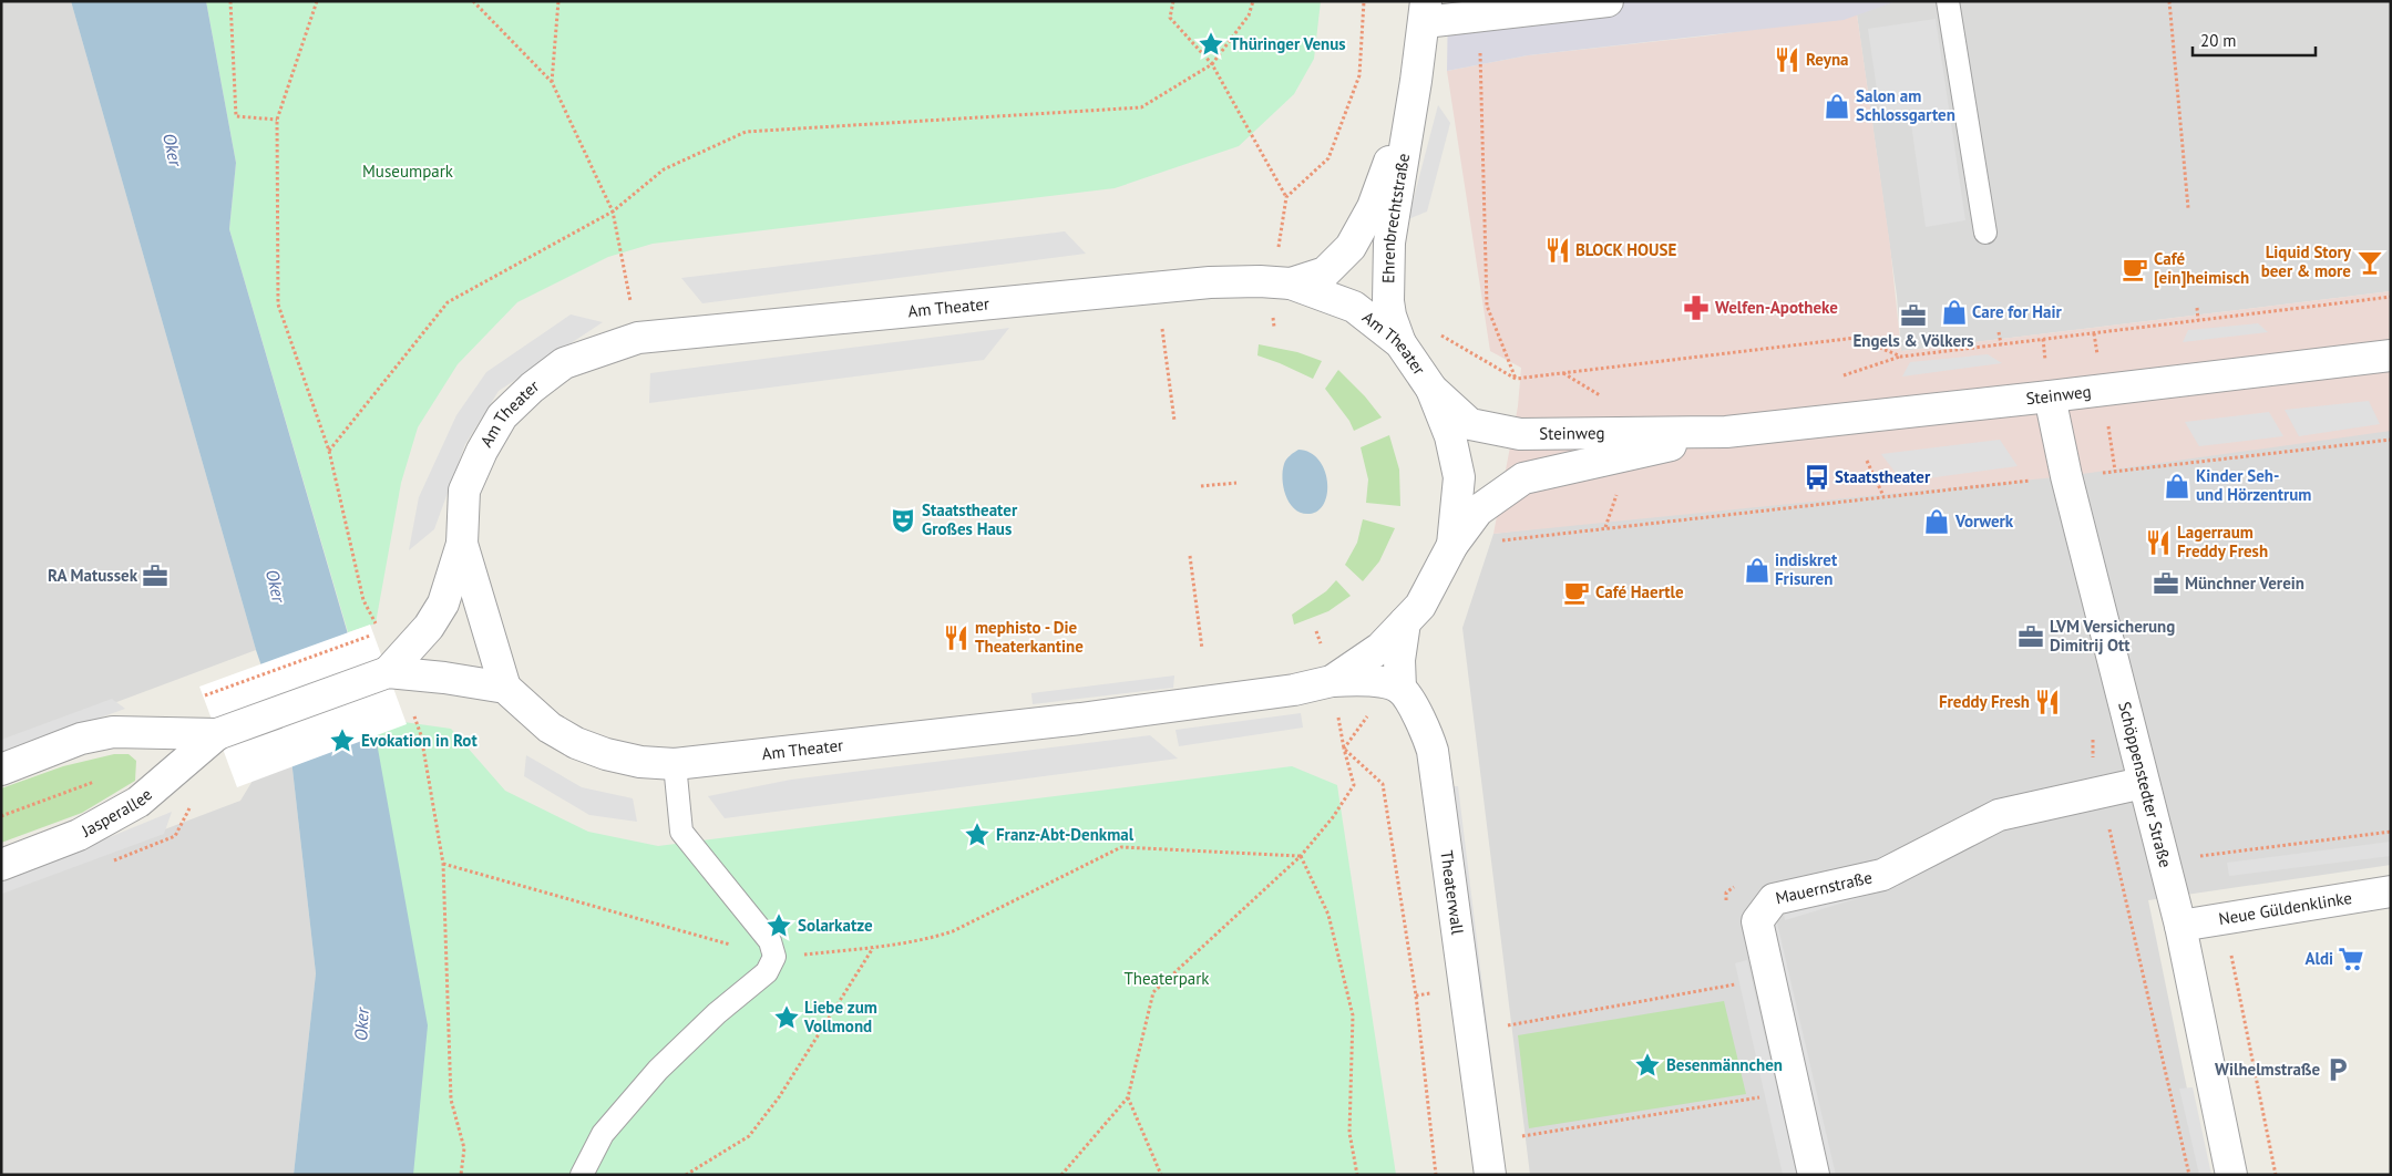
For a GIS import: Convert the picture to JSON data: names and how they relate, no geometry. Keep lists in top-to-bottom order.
{
  "streets": {
    "street": [
      "Ehrenbrechtstraße",
      "Am Theater",
      "Steinweg",
      "Schöppenstedter Straße",
      "Jasperallee",
      "Mauernstraße",
      "Theaterwall",
      "Neue Güldenklinke"
    ]
  },
  "crossings": [
    ["Ehrenbrechtstraße", "Am Theater"],
    ["Am Theater", "Steinweg"],
    ["Am Theater", "Jasperallee"],
    ["Steinweg", "Schöppenstedter Straße"],
    ["Schöppenstedter Straße", "Mauernstraße"],
    ["Schöppenstedter Straße", "Neue Güldenklinke"]
  ],
  "water": ["Oker"],
  "parks": ["Museumpark", "Theaterpark"],
  "places": {
    "place": [
      "Thüringer Venus",
      "Evokation in Rot",
      "Franz-Abt-Denkmal",
      "Solarkatze",
      "Liebe zum Vollmond",
      "Besenmännchen"
    ],
    "restaurant": [
      "Reyna",
      "BLOCK HOUSE",
      "Lagerraum Freddy Fresh",
      "mephisto - Die Theaterkantine",
      "Freddy Fresh"
    ],
    "shop": [
      "Salon am Schlossgarten",
      "Care for Hair",
      "Kinder Seh- und Hörzentrum",
      "Vorwerk",
      "indiskret Frisuren"
    ],
    "bar": ["Liquid Story beer & more"],
    "cafe": ["Café [ein]heimisch", "Café Haertle"],
    "pharmacy": ["Welfen-Apotheke"],
    "office": [
      "Engels & Völkers",
      "RA Matussek",
      "Münchner Verein",
      "LVM Versicherung Dimitrij Ott"
    ],
    "bus stop": ["Staatstheater"],
    "theatre": ["Staatstheater Großes Haus"],
    "supermarket": ["Aldi"],
    "parking": ["Wilhelmstraße"]
  },
  "scale_bar": "20 m"
}
